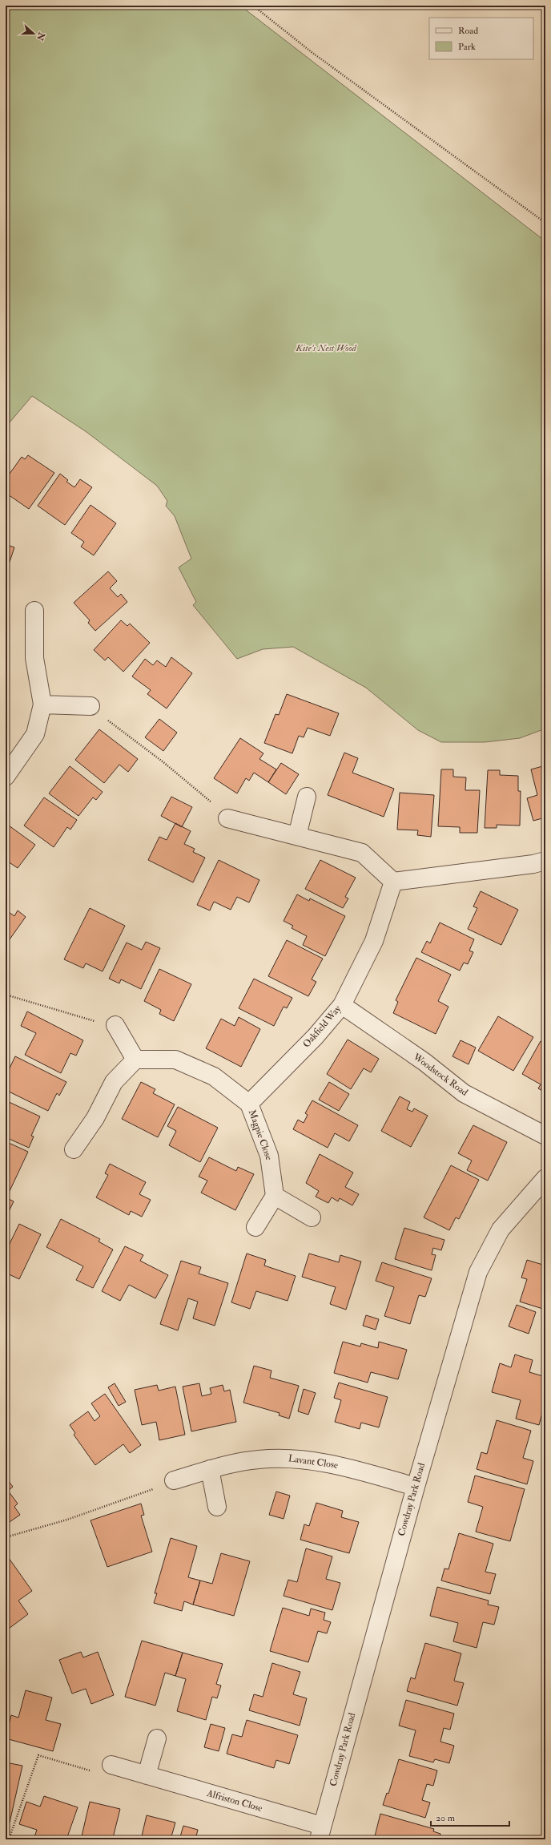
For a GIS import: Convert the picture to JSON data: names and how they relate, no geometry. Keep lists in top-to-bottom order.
{
  "streets": {
    "street": [
      "Oakfield Way",
      "Woodstock Road",
      "Magpie Close",
      "Lavant Close",
      "Cowdray Park Road",
      "Alfriston Close"
    ]
  },
  "crossings": [
    ["Oakfield Way", "Woodstock Road"],
    ["Oakfield Way", "Magpie Close"],
    ["Lavant Close", "Cowdray Park Road"],
    ["Cowdray Park Road", "Alfriston Close"]
  ],
  "parks": ["Kite's Nest Wood"],
  "legend": ["Road", "Park"],
  "scale_bar": "20 m",
  "north": "right"
}
